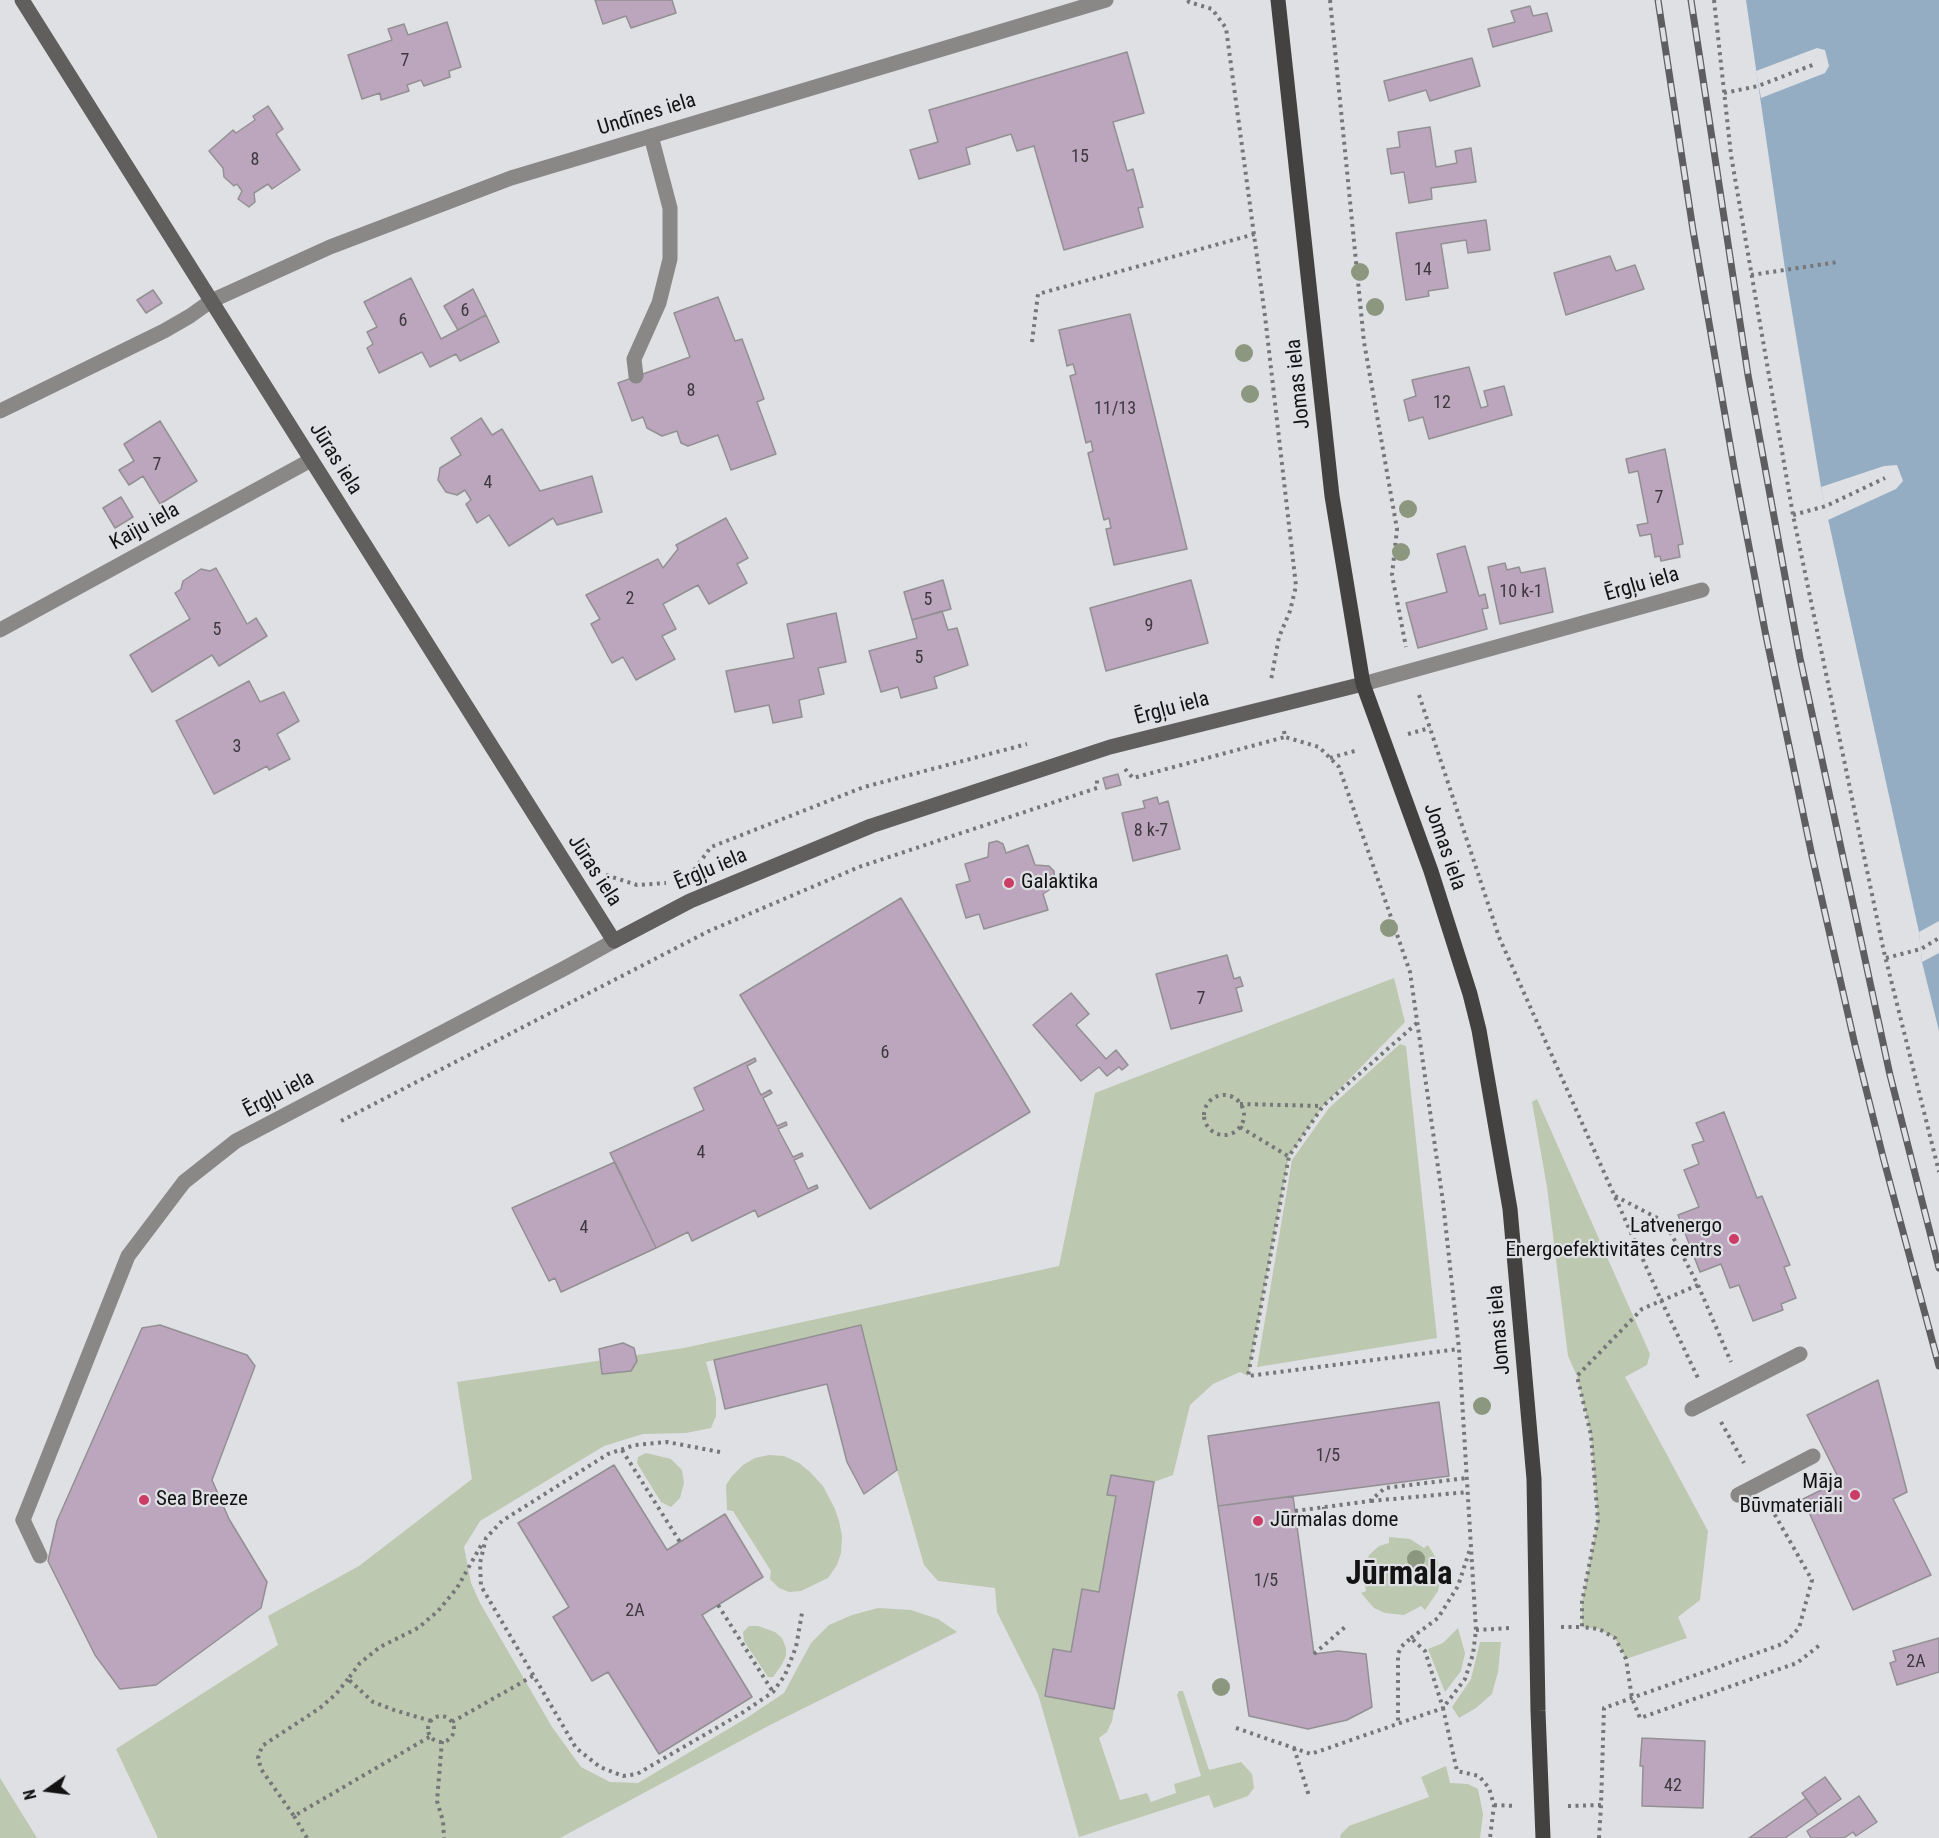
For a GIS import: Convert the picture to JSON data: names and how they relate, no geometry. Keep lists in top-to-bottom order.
{
  "streets": {
    "main road": ["Jomas iela"],
    "street": [
      "Undīnes iela",
      "Jūras iela",
      "Kaiju iela",
      "Ērgļu iela"
    ]
  },
  "crossings": [
    ["Undīnes iela", "Jūras iela"],
    ["Jomas iela", "Ērgļu iela"],
    ["Jūras iela", "Kaiju iela"],
    ["Jūras iela", "Ērgļu iela"]
  ],
  "districts": ["Jūrmala"],
  "places": [
    "Galaktika",
    "Latvenergo Energoefektivitātes centrs",
    "Māja Būvmateriāli",
    "Sea Breeze",
    "Jūrmalas dome"
  ],
  "house_numbers": [
    "7",
    "15",
    "8",
    "14",
    "6",
    "6",
    "8",
    "12",
    "11/13",
    "7",
    "4",
    "7",
    "10 k-1",
    "2",
    "5",
    "9",
    "5",
    "5",
    "3",
    "8 k-7",
    "7",
    "6",
    "4",
    "4",
    "1/5",
    "1/5",
    "2A",
    "2A",
    "42"
  ],
  "north": "left"
}
